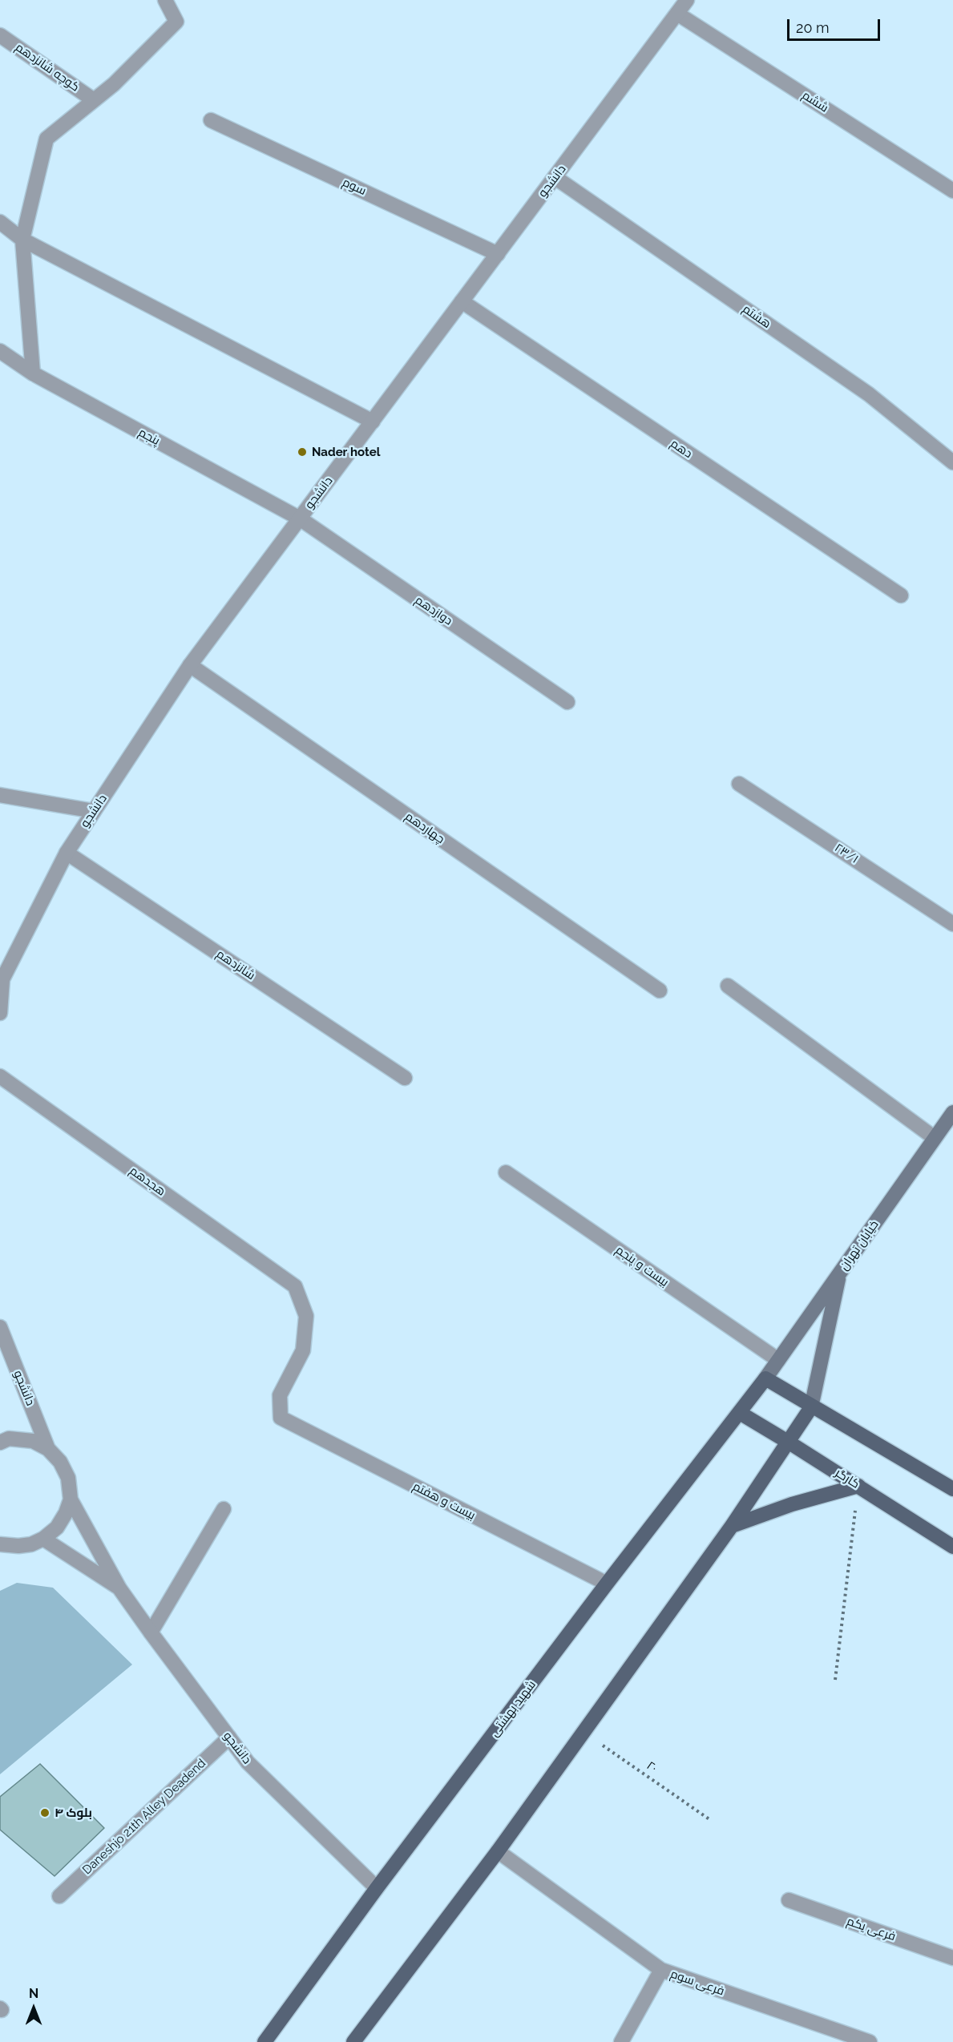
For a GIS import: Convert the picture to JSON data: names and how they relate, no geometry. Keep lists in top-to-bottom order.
{
  "streets": {
    "main road": ["خیابان تهران", "کارگر", "شهید بهشتی"],
    "street": [
      "کوچه شانزدهم",
      "ششم",
      "دانشجو",
      "سوم",
      "هشتم",
      "پنجم",
      "دهم",
      "دوازدهم",
      "چهاردهم",
      "۲۳/۱",
      "شانزدهم",
      "هجدهم",
      "بیست و پنجم",
      "بیست و هفتم",
      "Daneshjo 21th Alley Deadend",
      "فرعی یکم",
      "فرعی سوم"
    ],
    "path": ["۲۰"]
  },
  "crossings": [
    ["ششم", "دانشجو"],
    ["دانشجو", "سوم"],
    ["دانشجو", "هشتم"],
    ["دانشجو", "پنجم"],
    ["دانشجو", "دهم"],
    ["دانشجو", "دوازدهم"],
    ["دانشجو", "چهاردهم"],
    ["دانشجو", "شانزدهم"],
    ["دانشجو", "شهید بهشتی"],
    ["دانشجو", "Daneshjo 21th Alley Deadend"],
    ["پنجم", "دوازدهم"],
    ["هجدهم", "بیست و هفتم"],
    ["خیابان تهران", "بیست و پنجم"],
    ["خیابان تهران", "شهید بهشتی"],
    ["کارگر", "شهید بهشتی"],
    ["بیست و هفتم", "شهید بهشتی"]
  ],
  "places": ["Nader hotel", "بلوک ۴"],
  "scale_bar": "20 m",
  "north": "top"
}
